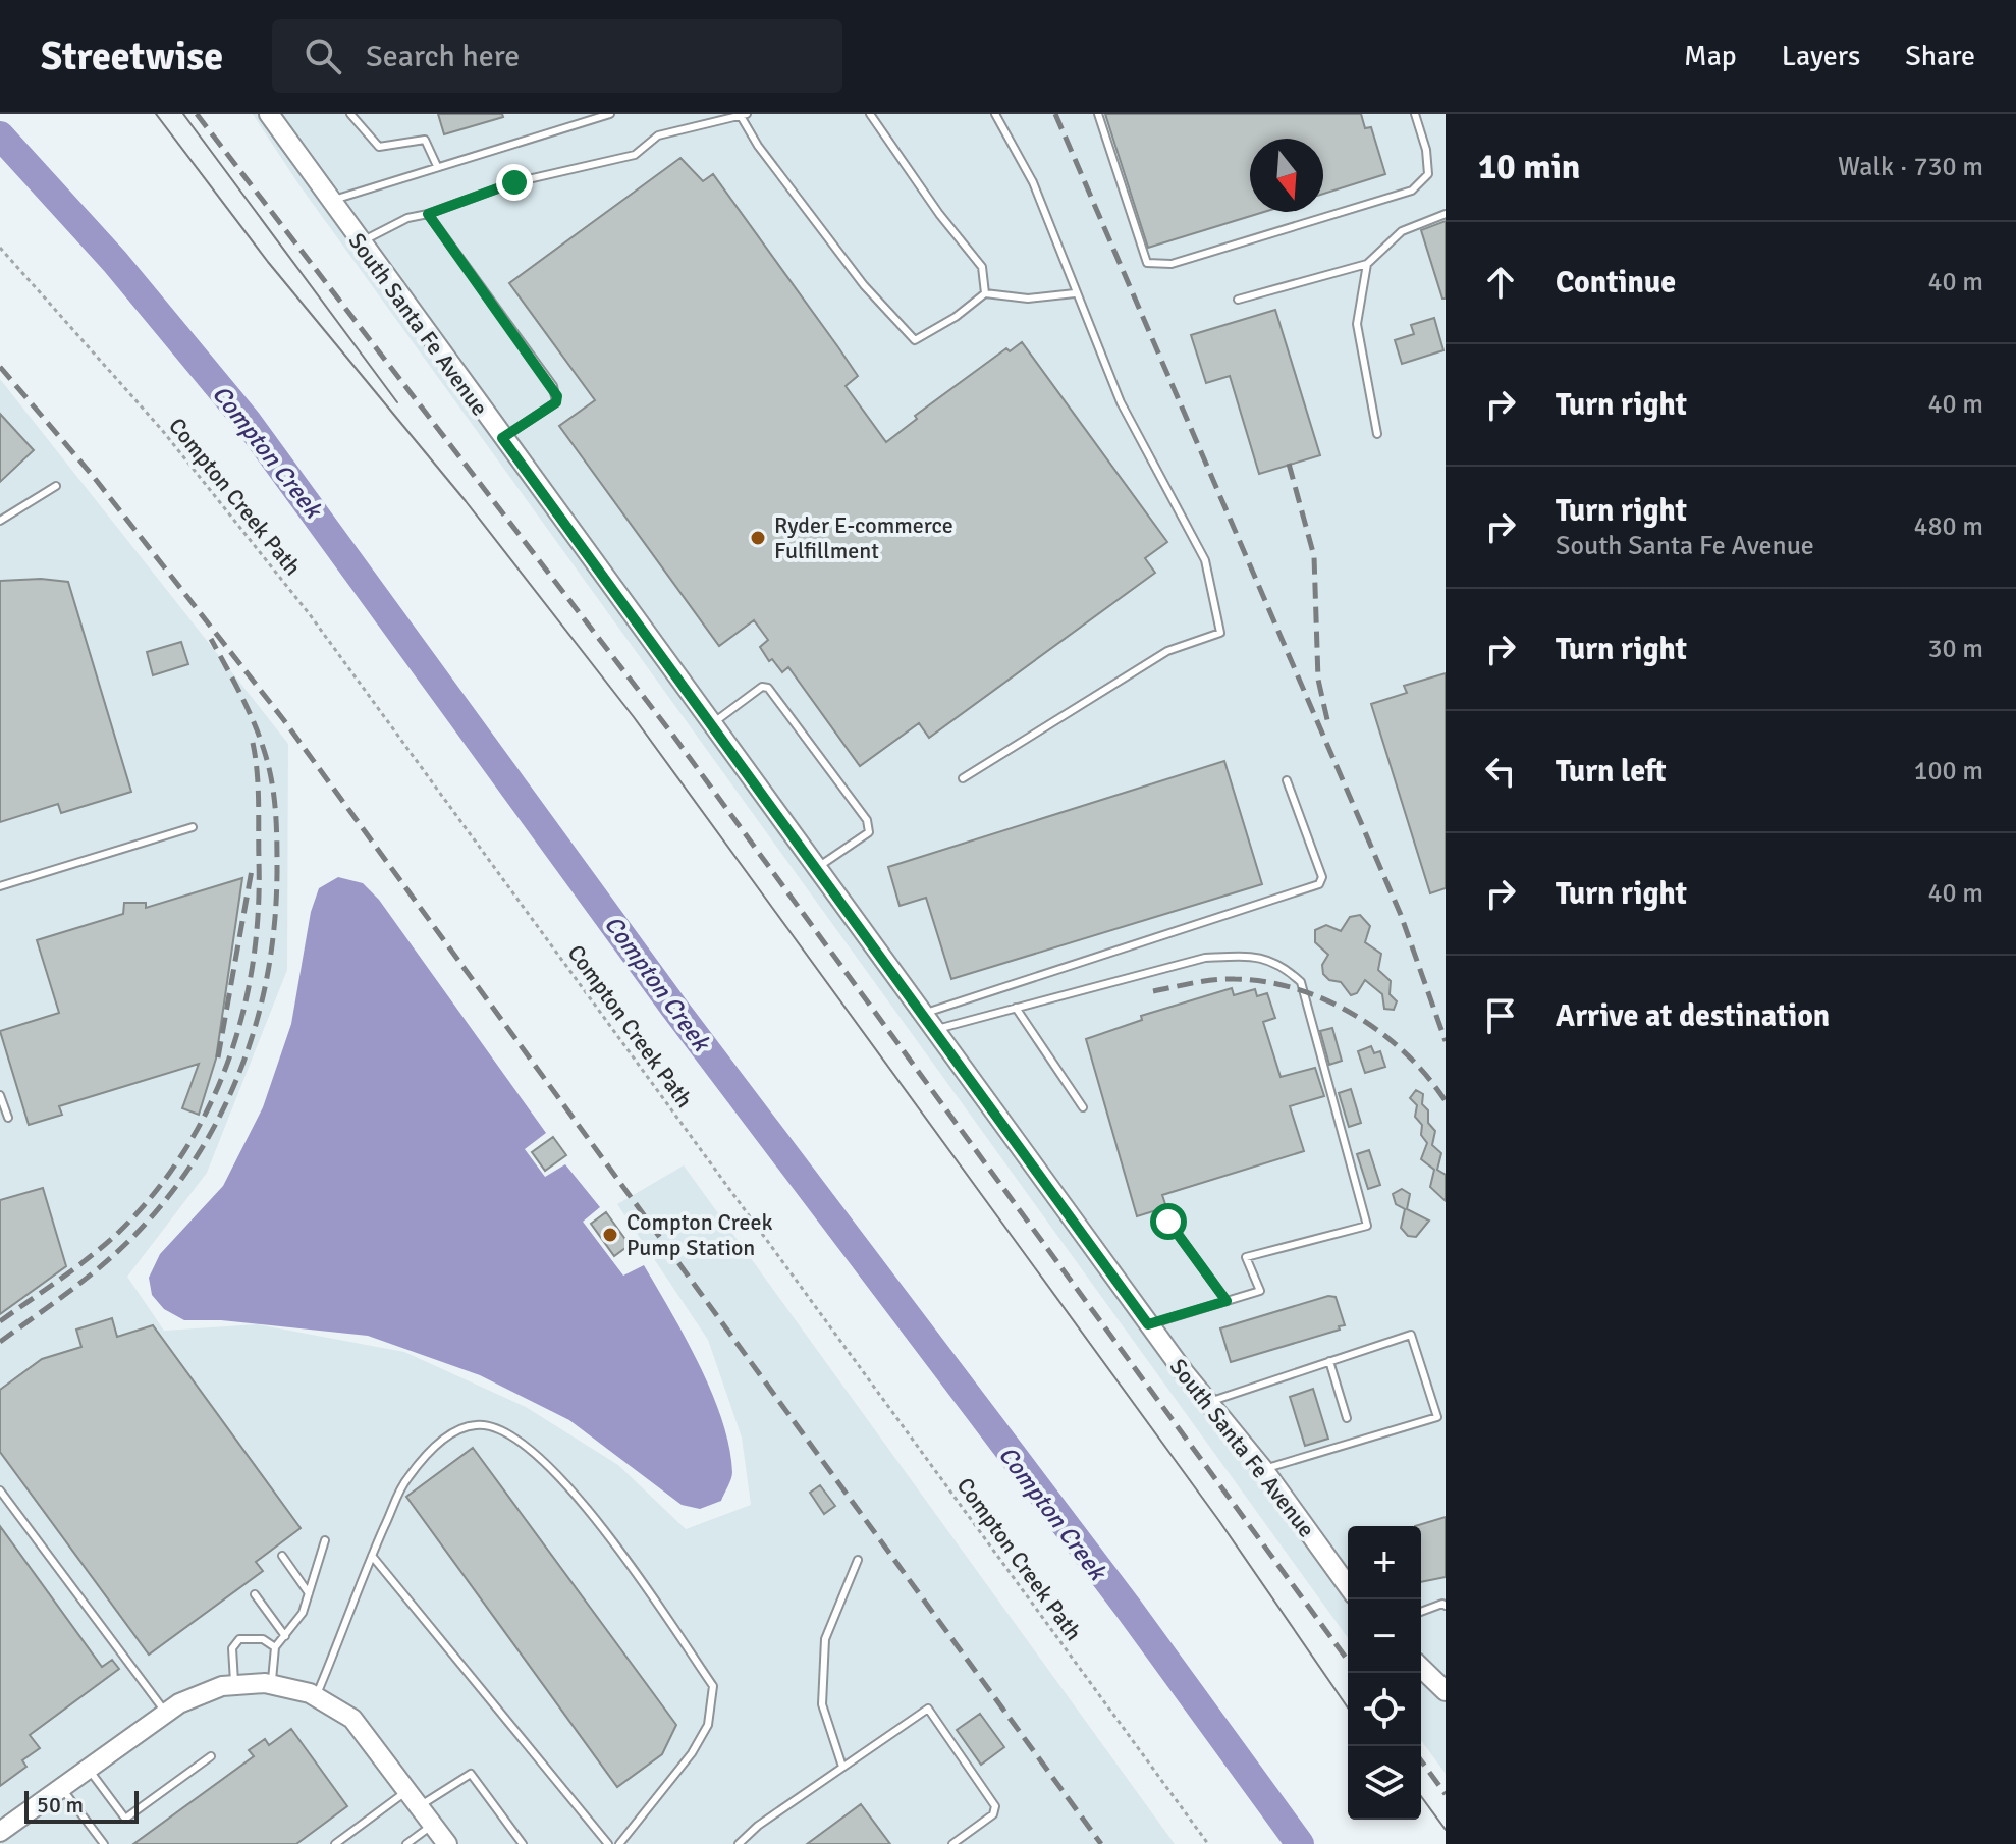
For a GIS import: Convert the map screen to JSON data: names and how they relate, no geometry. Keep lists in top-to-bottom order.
{
  "streets": {
    "main road": ["South Santa Fe Avenue"],
    "path": ["Compton Creek Path"]
  },
  "water": ["Compton Creek"],
  "places": ["Ryder E-commerce Fulfillment", "Compton Creek Pump Station"],
  "scale_bar": "50 m",
  "north": "bottom",
  "page": {
    "header": "Streetwise",
    "search": "Search here",
    "nav": ["Map", "Layers", "Share"],
    "heading": ["10 min", "Walk · 730 m"],
    "list": [
      ["Continue", "40 m"],
      ["Turn right", "40 m"],
      ["Turn right", "South Santa Fe Avenue", "480 m"],
      ["Turn right", "30 m"],
      ["Turn left", "100 m"],
      ["Turn right", "40 m"],
      "Arrive at destination"
    ],
    "map_buttons": ["+", "−"],
    "scale": "50 m"
  }
}
